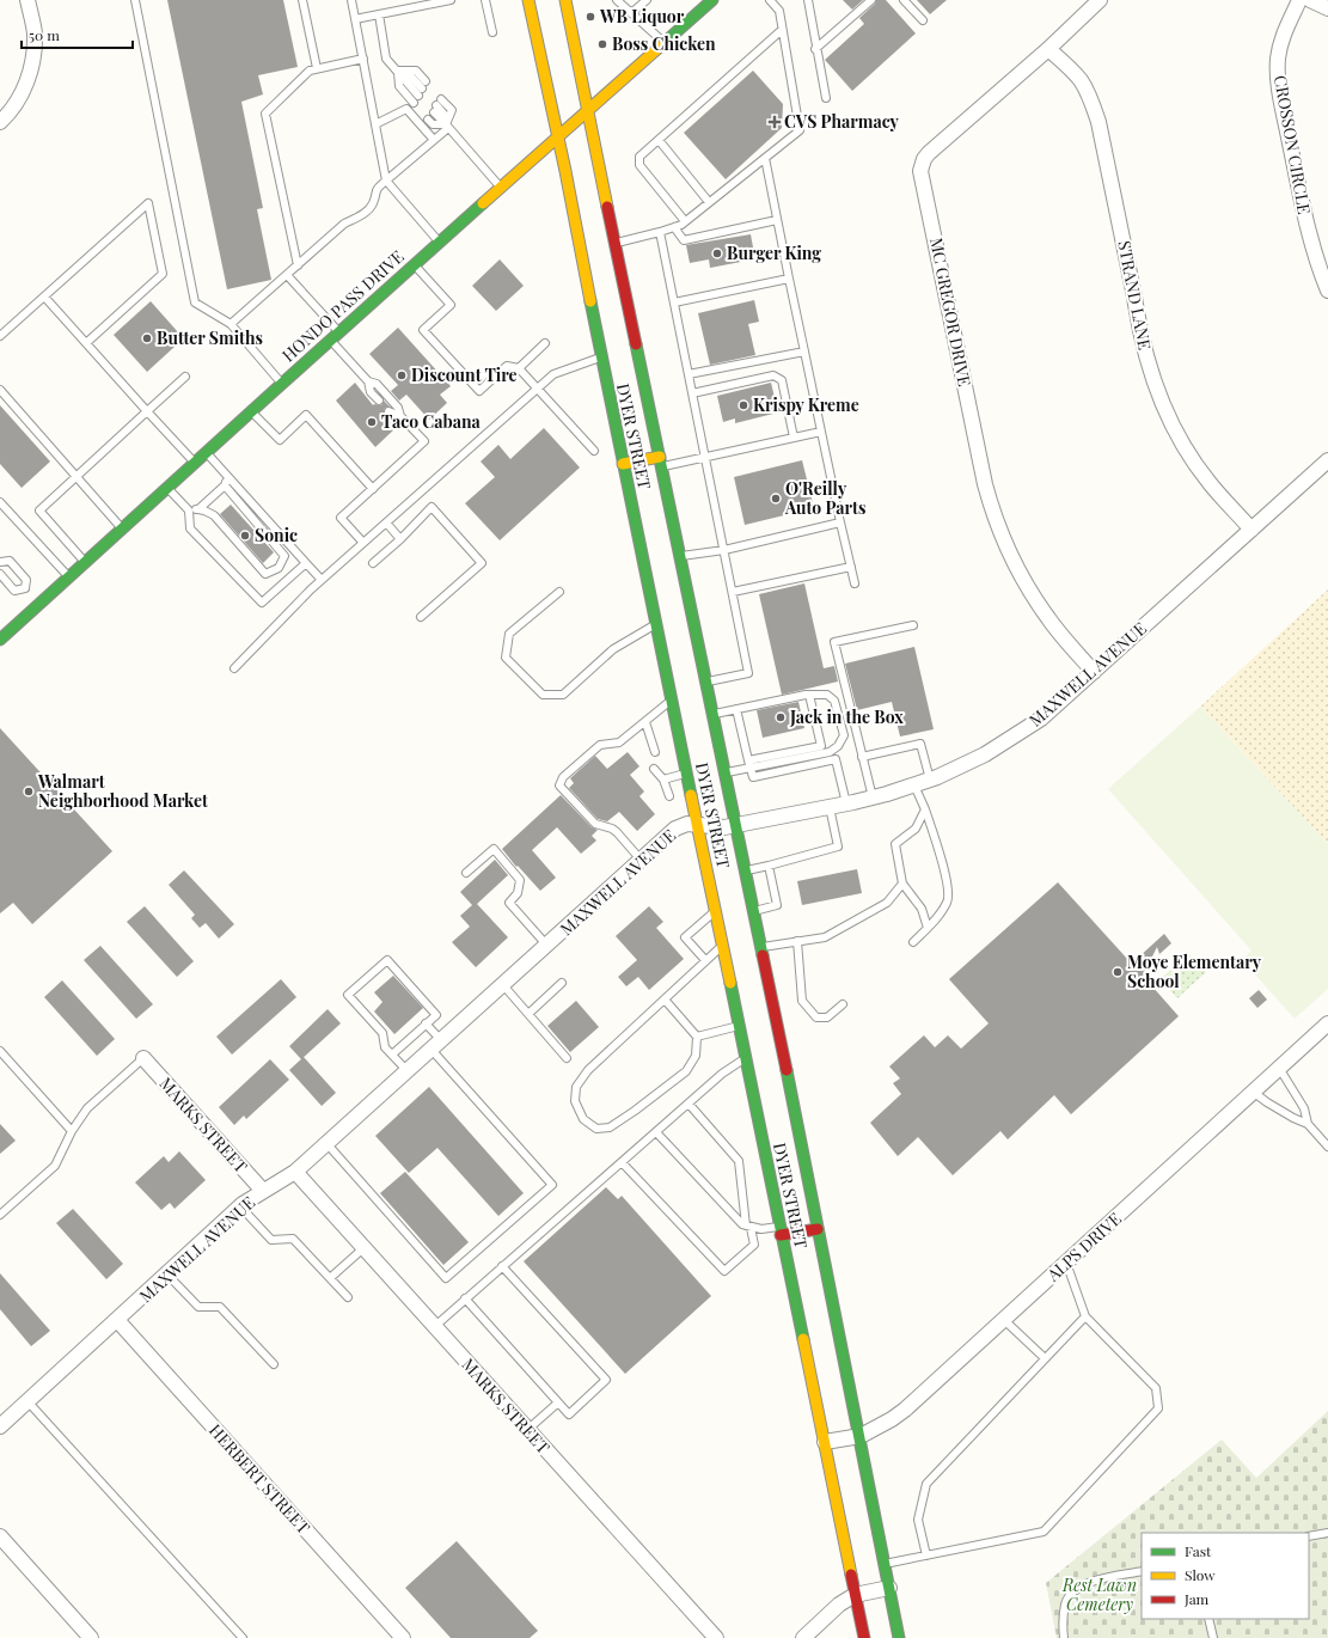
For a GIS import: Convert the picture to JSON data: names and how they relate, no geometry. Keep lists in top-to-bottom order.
{
  "streets": {
    "main road": ["HONDO PASS DRIVE", "DYER STREET"],
    "street": [
      "CROSSON CIRCLE",
      "STRAND LANE",
      "MC GREGOR DRIVE",
      "MAXWELL AVENUE",
      "MARKS STREET",
      "ALPS DRIVE",
      "HERBERT STREET"
    ]
  },
  "crossings": [
    ["STRAND LANE", "MC GREGOR DRIVE"],
    ["STRAND LANE", "MAXWELL AVENUE"],
    ["HONDO PASS DRIVE", "DYER STREET"],
    ["MC GREGOR DRIVE", "MAXWELL AVENUE"],
    ["DYER STREET", "MAXWELL AVENUE"],
    ["DYER STREET", "ALPS DRIVE"],
    ["MAXWELL AVENUE", "MARKS STREET"],
    ["MAXWELL AVENUE", "HERBERT STREET"]
  ],
  "parks": ["Rest Lawn Cemetery"],
  "places": {
    "other": [
      "WB Liquor",
      "Boss Chicken",
      "Burger King",
      "Butter Smiths",
      "Discount Tire",
      "Krispy Kreme",
      "Taco Cabana",
      "O'Reilly Auto Parts",
      "Sonic",
      "Jack in the Box",
      "Walmart Neighborhood Market",
      "Moye Elementary School"
    ],
    "health": ["CVS Pharmacy"]
  },
  "legend": ["Fast", "Slow", "Jam"],
  "scale_bar": "50 m"
}
